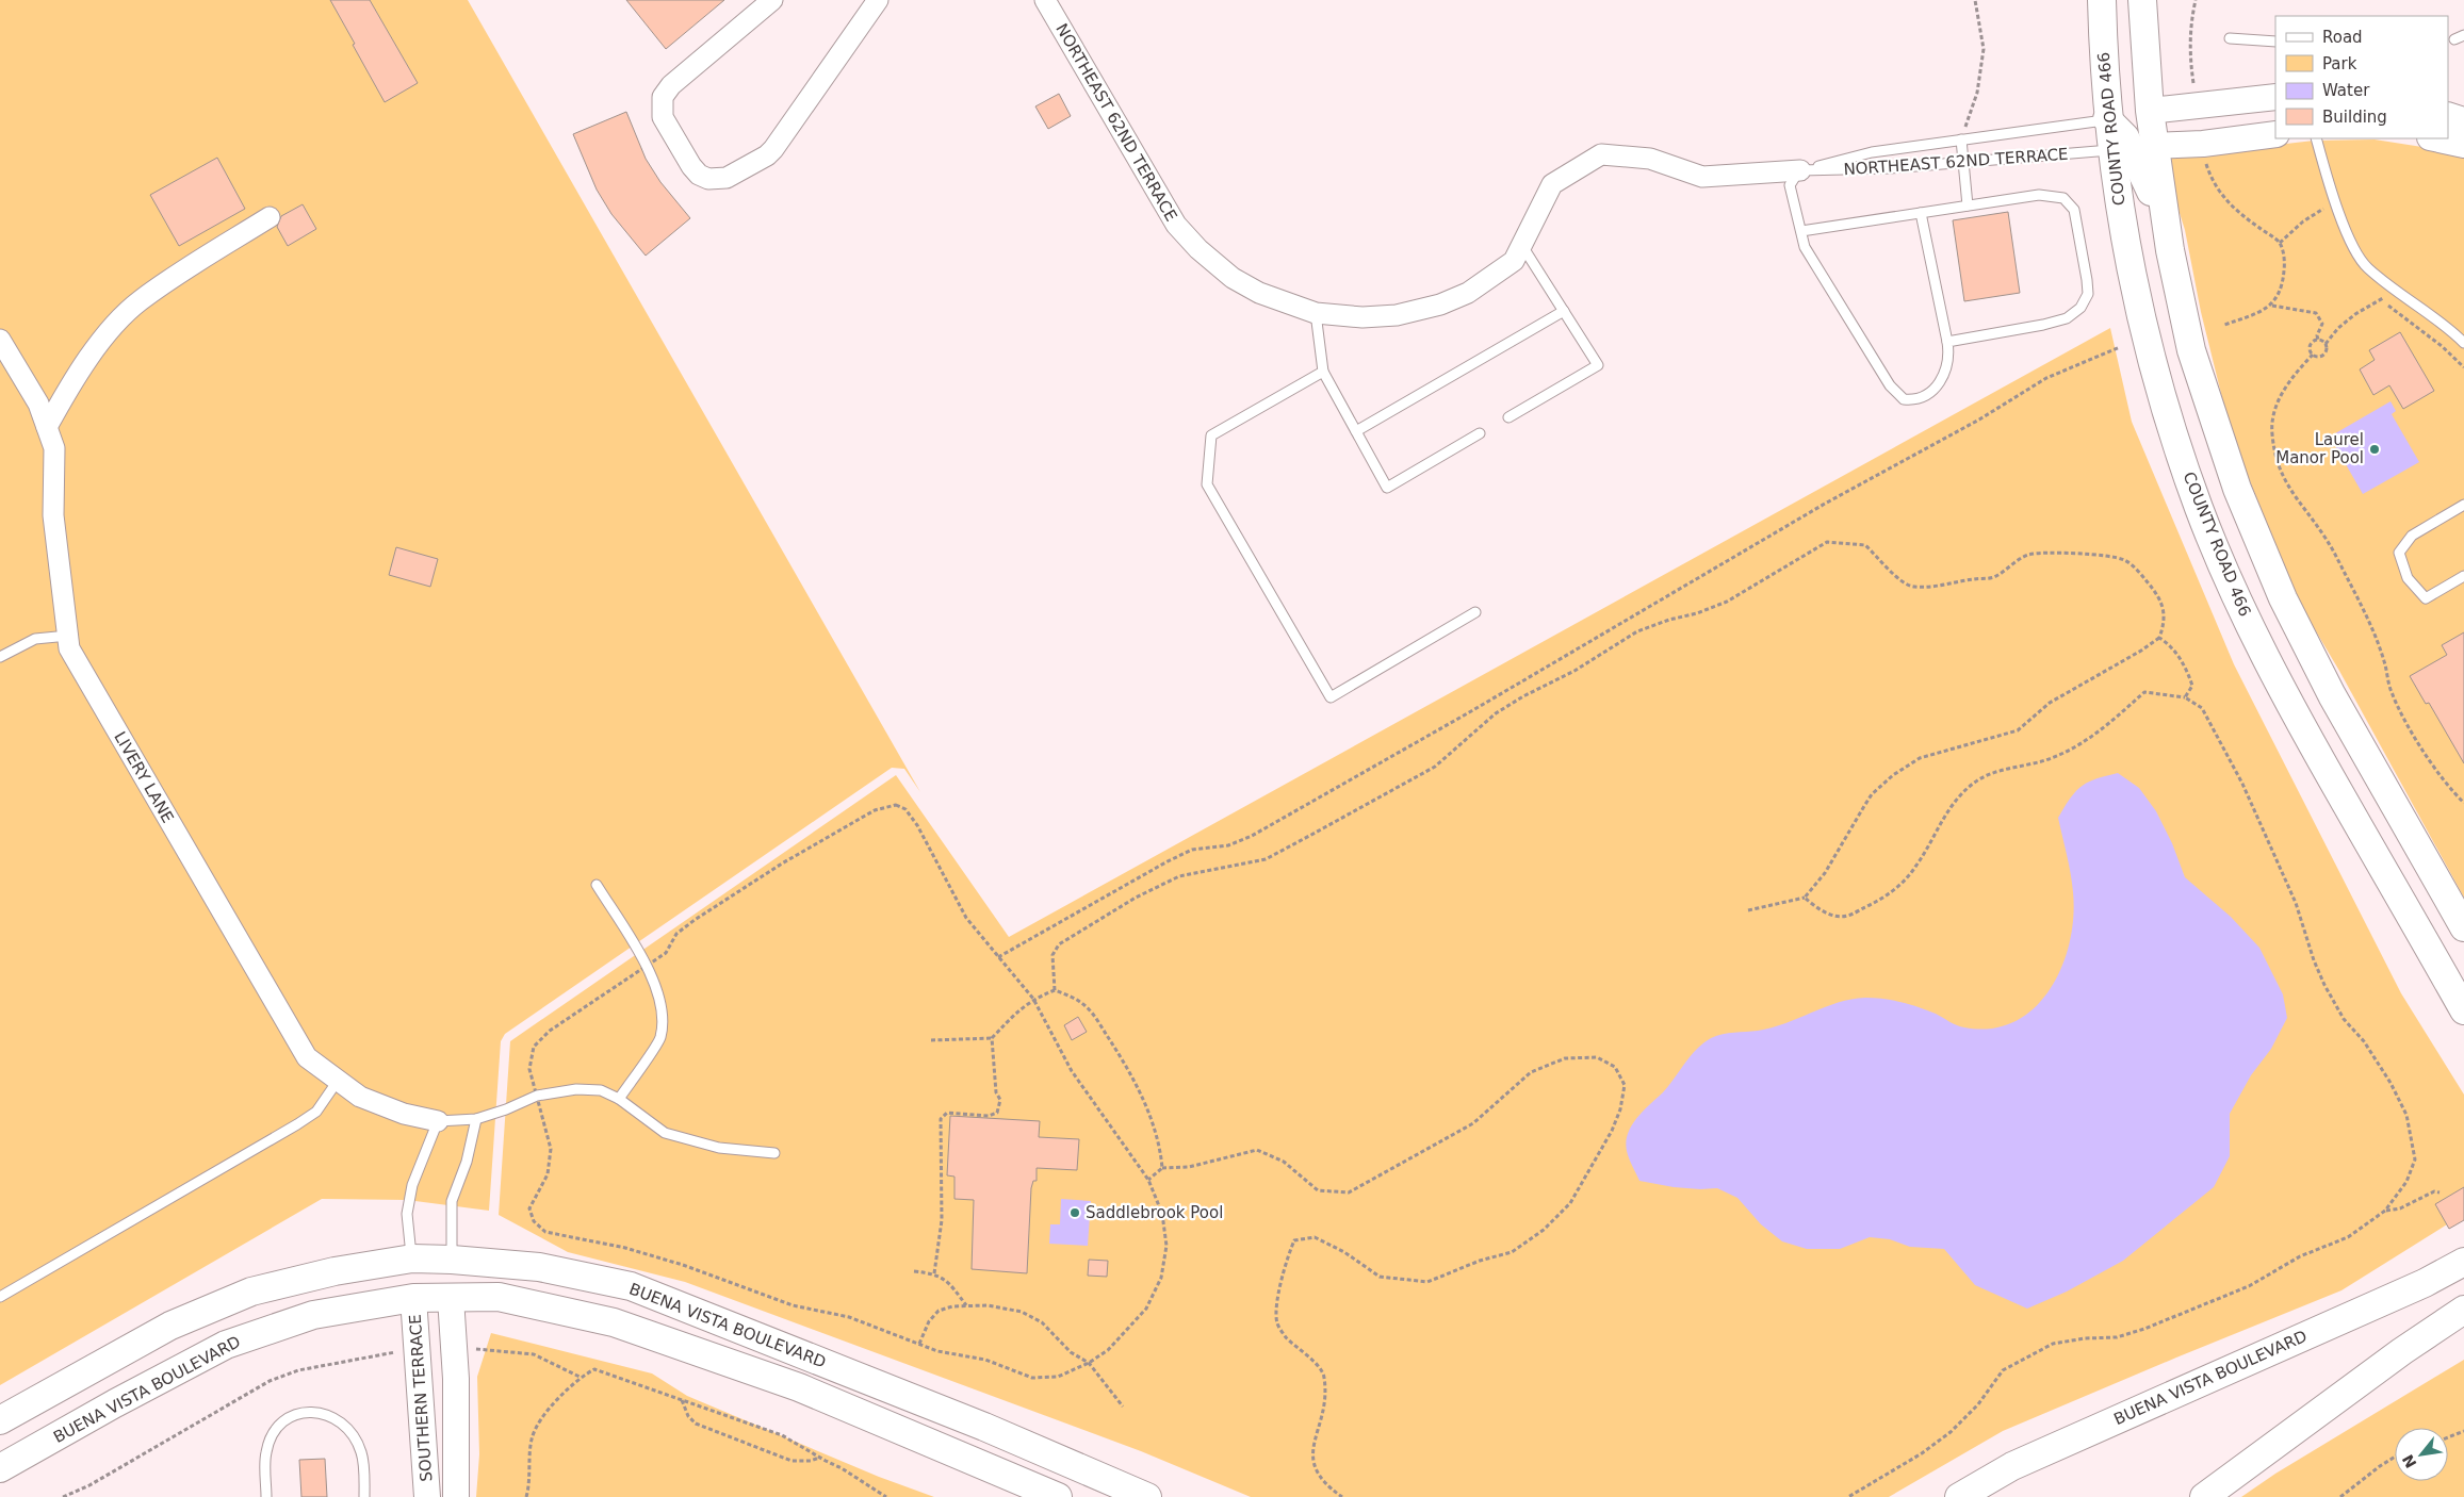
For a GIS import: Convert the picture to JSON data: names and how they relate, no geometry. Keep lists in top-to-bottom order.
{
  "streets": {
    "main road": ["COUNTY ROAD 466", "BUENA VISTA BOULEVARD"],
    "street": ["NORTHEAST 62ND TERRACE", "LIVERY LANE", "SOUTHERN TERRACE"]
  },
  "crossings": [
    ["NORTHEAST 62ND TERRACE", "COUNTY ROAD 466"],
    ["BUENA VISTA BOULEVARD", "SOUTHERN TERRACE"]
  ],
  "places": ["Laurel Manor Pool", "Saddlebrook Pool"],
  "legend": [
    "Road",
    "Park",
    "Water",
    "Building"
  ],
  "north": "bottom left"
}
